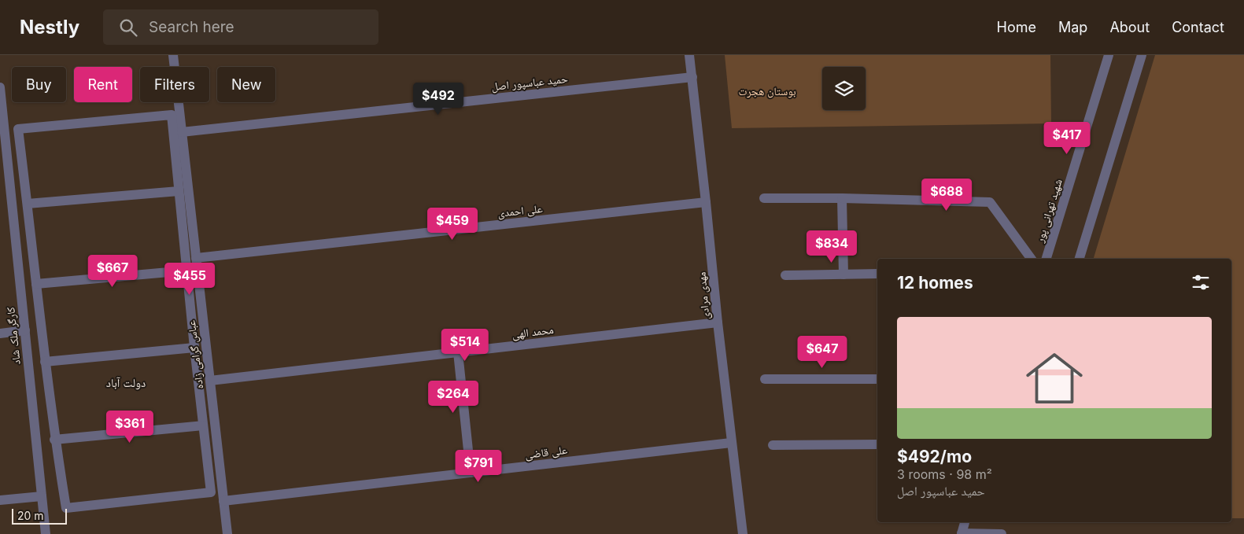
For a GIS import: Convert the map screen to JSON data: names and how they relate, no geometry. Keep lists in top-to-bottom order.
{
  "streets": {
    "street": [
      "حمید عباسپور اصل",
      "علی احمدی",
      "شهید تهرانی پور",
      "مهدی مرادی",
      "محمد الهی",
      "کارگر ملک شاد",
      "عباس گرامی زاده",
      "علی قاضی"
    ]
  },
  "crossings": [
    ["حمید عباسپور اصل", "مهدی مرادی"],
    ["حمید عباسپور اصل", "عباس گرامی زاده"],
    ["علی احمدی", "مهدی مرادی"],
    ["علی احمدی", "عباس گرامی زاده"],
    ["مهدی مرادی", "محمد الهی"],
    ["مهدی مرادی", "علی قاضی"],
    ["محمد الهی", "عباس گرامی زاده"],
    ["عباس گرامی زاده", "علی قاضی"]
  ],
  "districts": ["دولت آباد"],
  "parks": ["بوستان هجرت"],
  "scale_bar": "20 m",
  "page": {
    "header": "Nestly",
    "search": "Search here",
    "nav": [
      "Home",
      "Map",
      "About",
      "Contact"
    ],
    "chip": [
      "Buy",
      "Rent",
      "Filters",
      "New"
    ],
    "price": [
      "$492",
      "$417",
      "$688",
      "$459",
      "$834",
      "$667",
      "$455",
      "$514",
      "$647",
      "$264",
      "$361",
      "$791"
    ],
    "heading": "12 homes",
    "list": [
      {
        "name": "$492/mo",
        "note": "3 rooms · 98 m² · حمید عباسپور اصل"
      }
    ],
    "scale": "20 m"
  }
}
